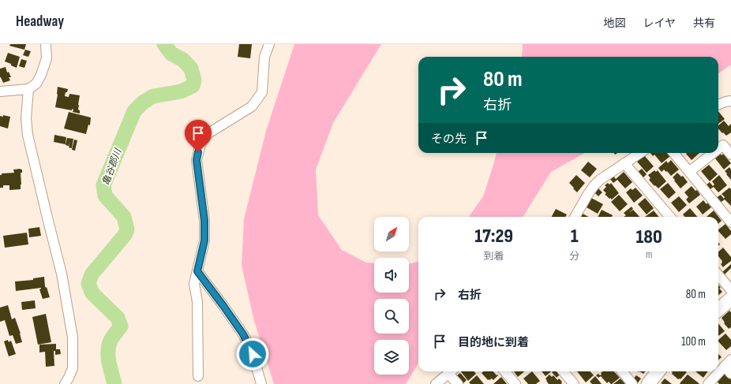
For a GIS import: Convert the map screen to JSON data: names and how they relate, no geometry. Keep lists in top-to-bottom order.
{
  "water": ["亀谷郡川"],
  "north": "top right",
  "page": {
    "header": "Headway",
    "nav": ["地図", "レイヤ", "共有"],
    "turn": ["80 m", "右折"],
    "then": "その先",
    "eta": [
      "17:29",
      "到着",
      "1",
      "分",
      "180",
      "m"
    ],
    "list": [
      {
        "name": "右折",
        "value": "80 m"
      },
      {
        "name": "目的地に到着",
        "value": "100 m"
      }
    ]
  }
}
